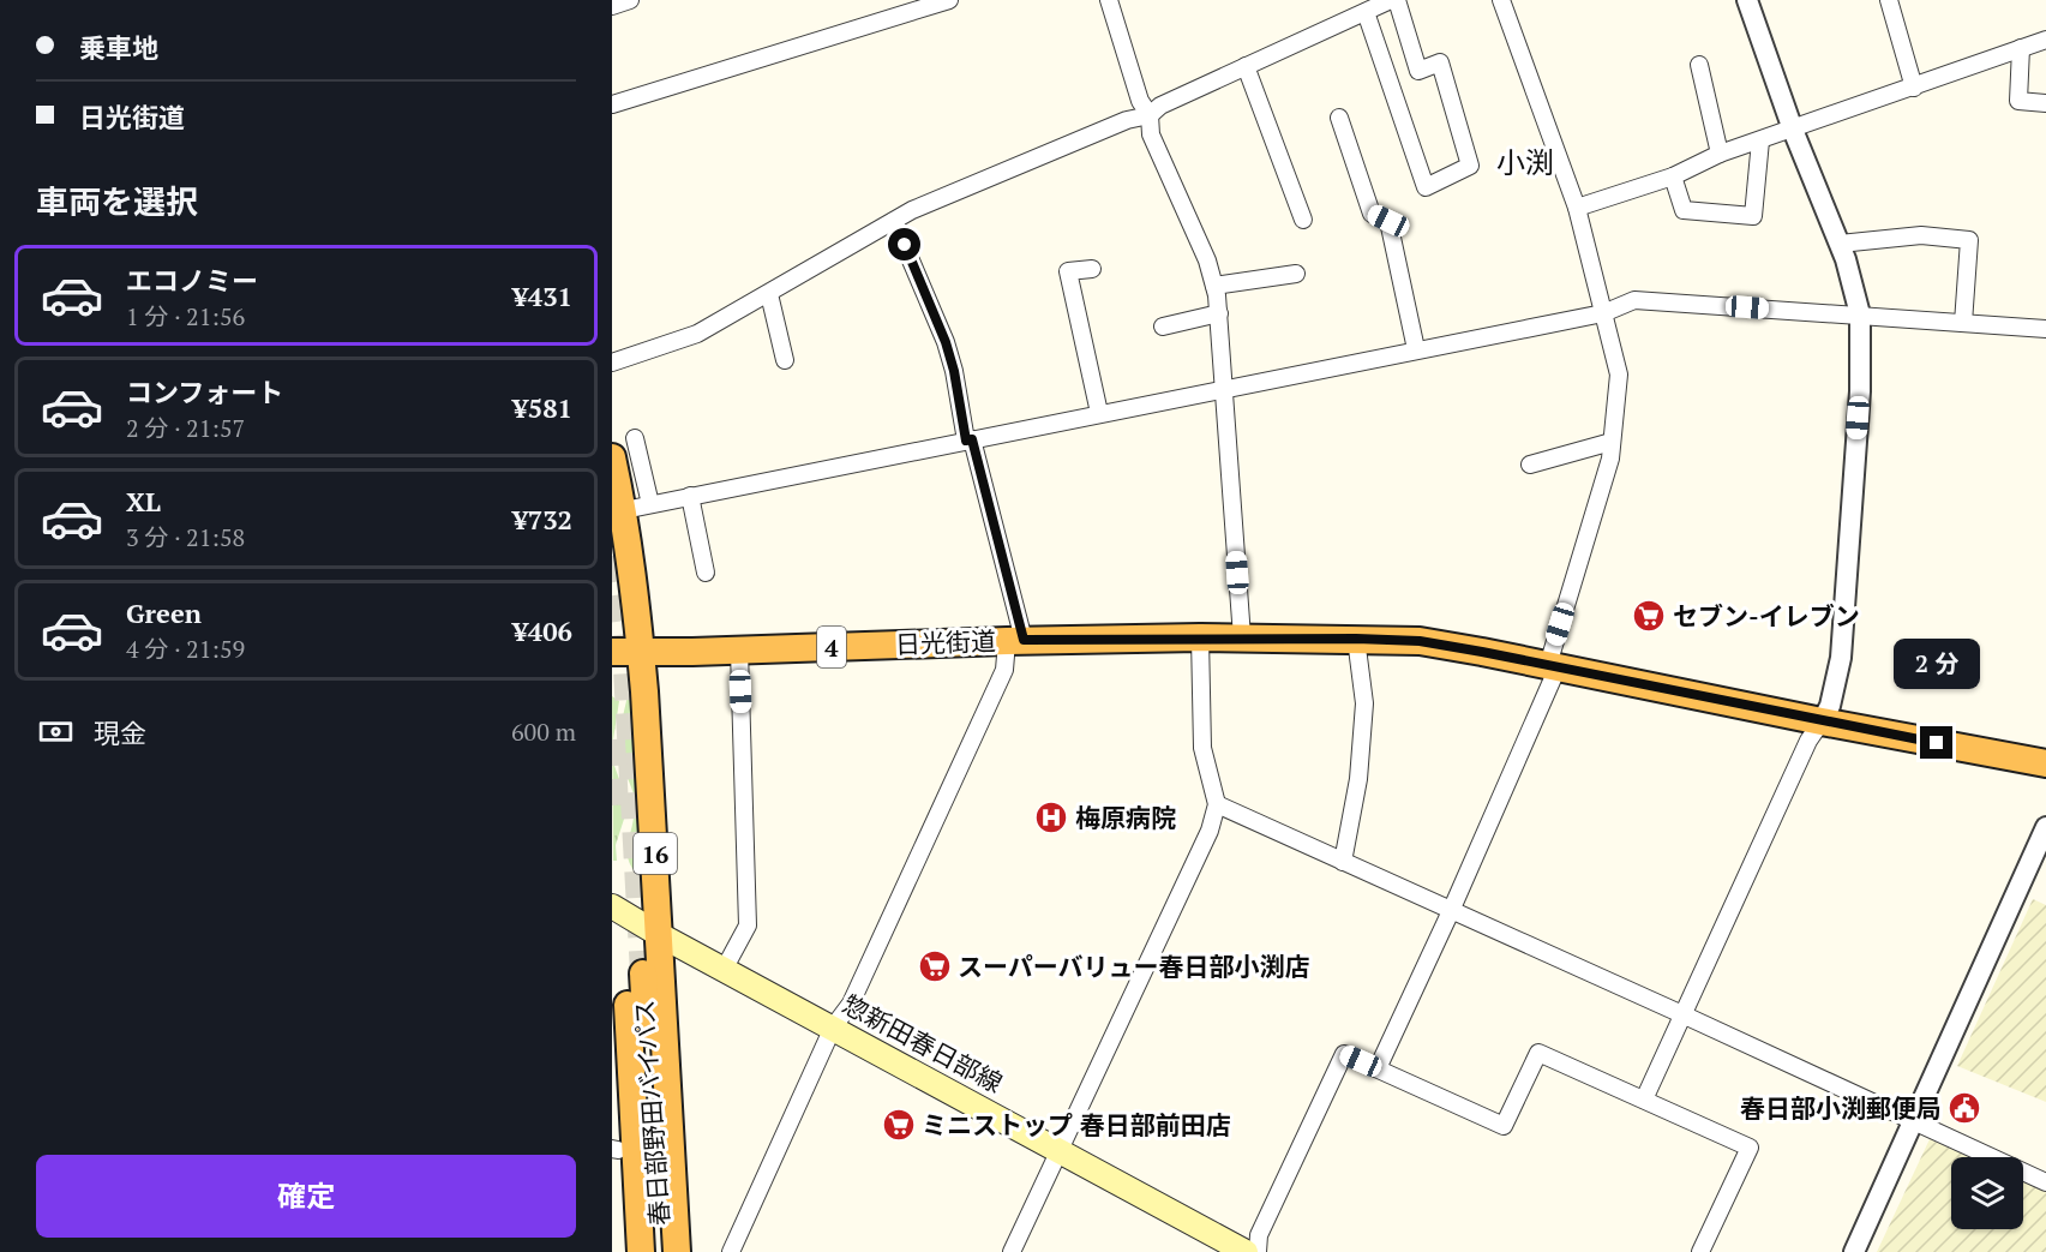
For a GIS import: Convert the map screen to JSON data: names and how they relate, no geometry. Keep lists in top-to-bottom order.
{
  "streets": {
    "highway": [
      "日光街道",
      "4",
      "16",
      "春日部野田バイパス"
    ],
    "main road": ["惣新田春日部線"]
  },
  "crossings": [
    ["日光街道", "16"],
    ["16", "惣新田春日部線"]
  ],
  "districts": ["小渕"],
  "places": {
    "supermarket": ["セブン-イレブン", "スーパーバリュー春日部小渕店", "ミニストップ 春日部前田店"],
    "hospital": ["梅原病院"],
    "public building": ["春日部小渕郵便局"]
  },
  "page": {
    "banner": ["乗車地", "日光街道"],
    "heading": "車両を選択",
    "list": [
      {
        "name": "エコノミー",
        "note": "1 分 · 21:56",
        "value": "¥431"
      },
      {
        "name": "コンフォート",
        "note": "2 分 · 21:57",
        "value": "¥581"
      },
      {
        "name": "XL",
        "note": "3 分 · 21:58",
        "value": "¥732"
      },
      {
        "name": "Green",
        "note": "4 分 · 21:59",
        "value": "¥406"
      }
    ],
    "bubble": "2 分",
    "pay": ["現金", "600 m"],
    "buttons": "確定"
  }
}
